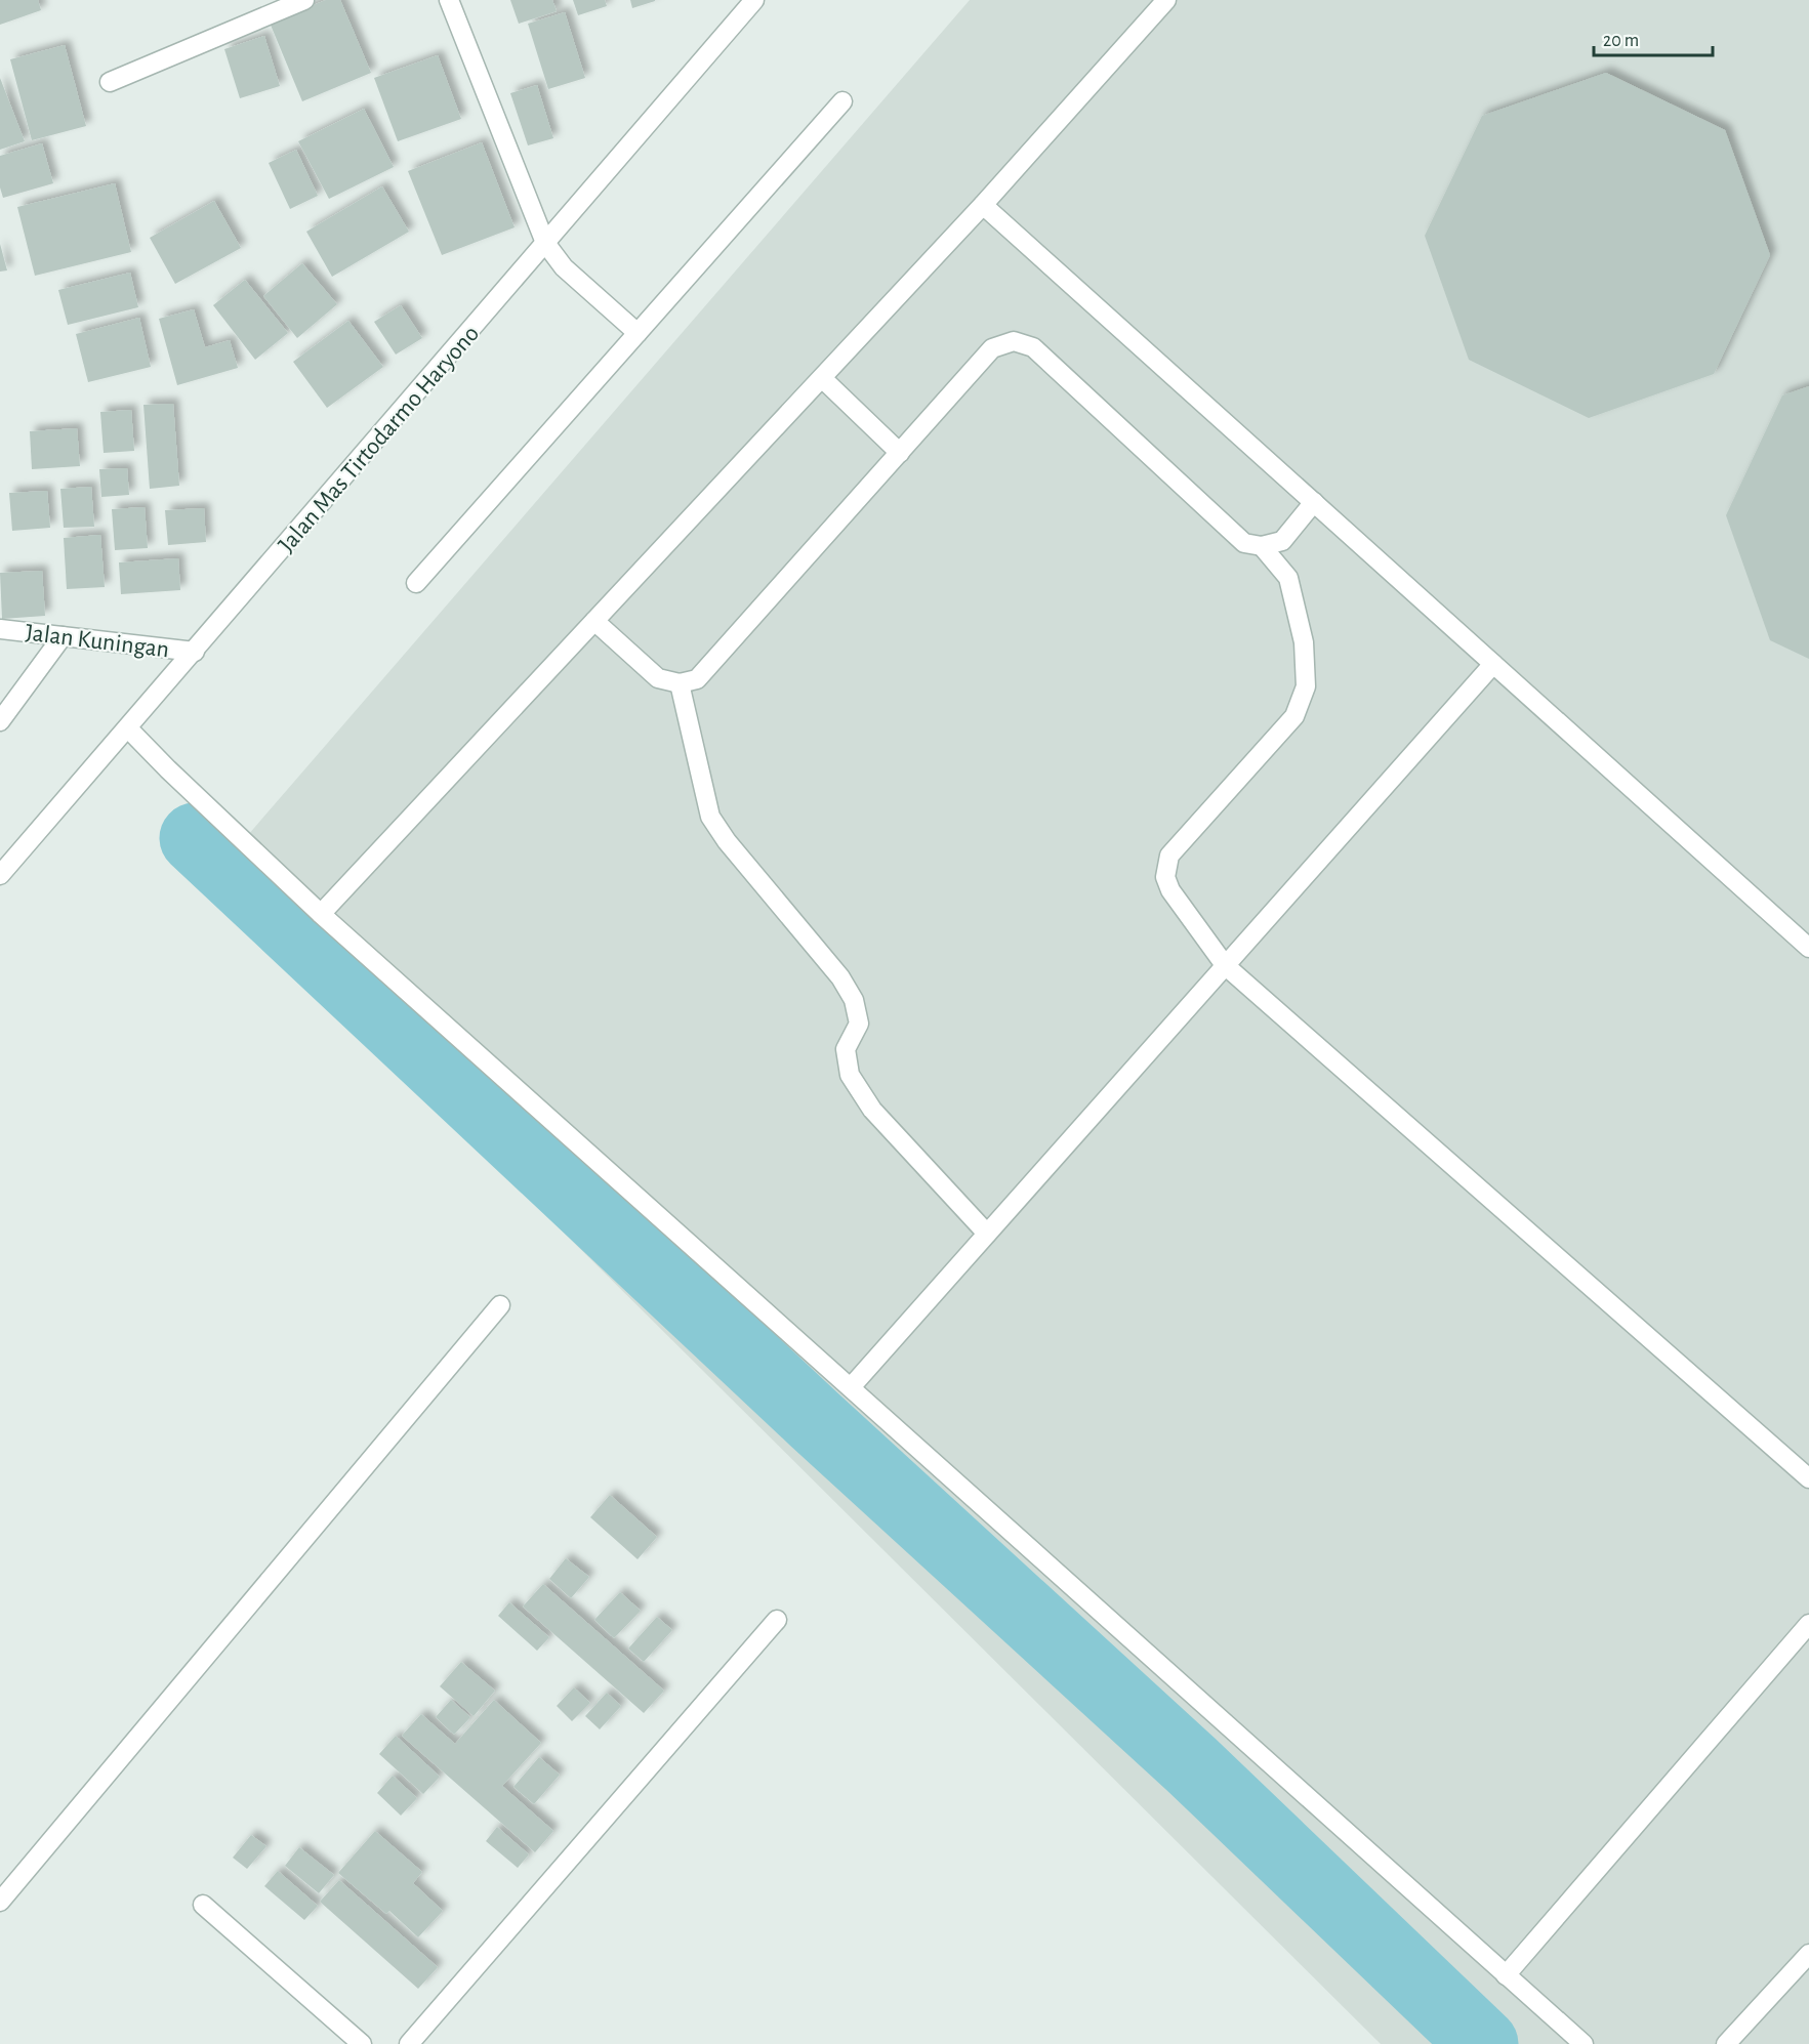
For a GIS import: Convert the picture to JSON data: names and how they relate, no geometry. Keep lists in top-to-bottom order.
{
  "streets": {
    "street": ["Jalan Mas Tirtodarmo Haryono", "Jalan Kuningan"]
  },
  "crossings": [
    ["Jalan Mas Tirtodarmo Haryono", "Jalan Kuningan"]
  ],
  "scale_bar": "20 m"
}
